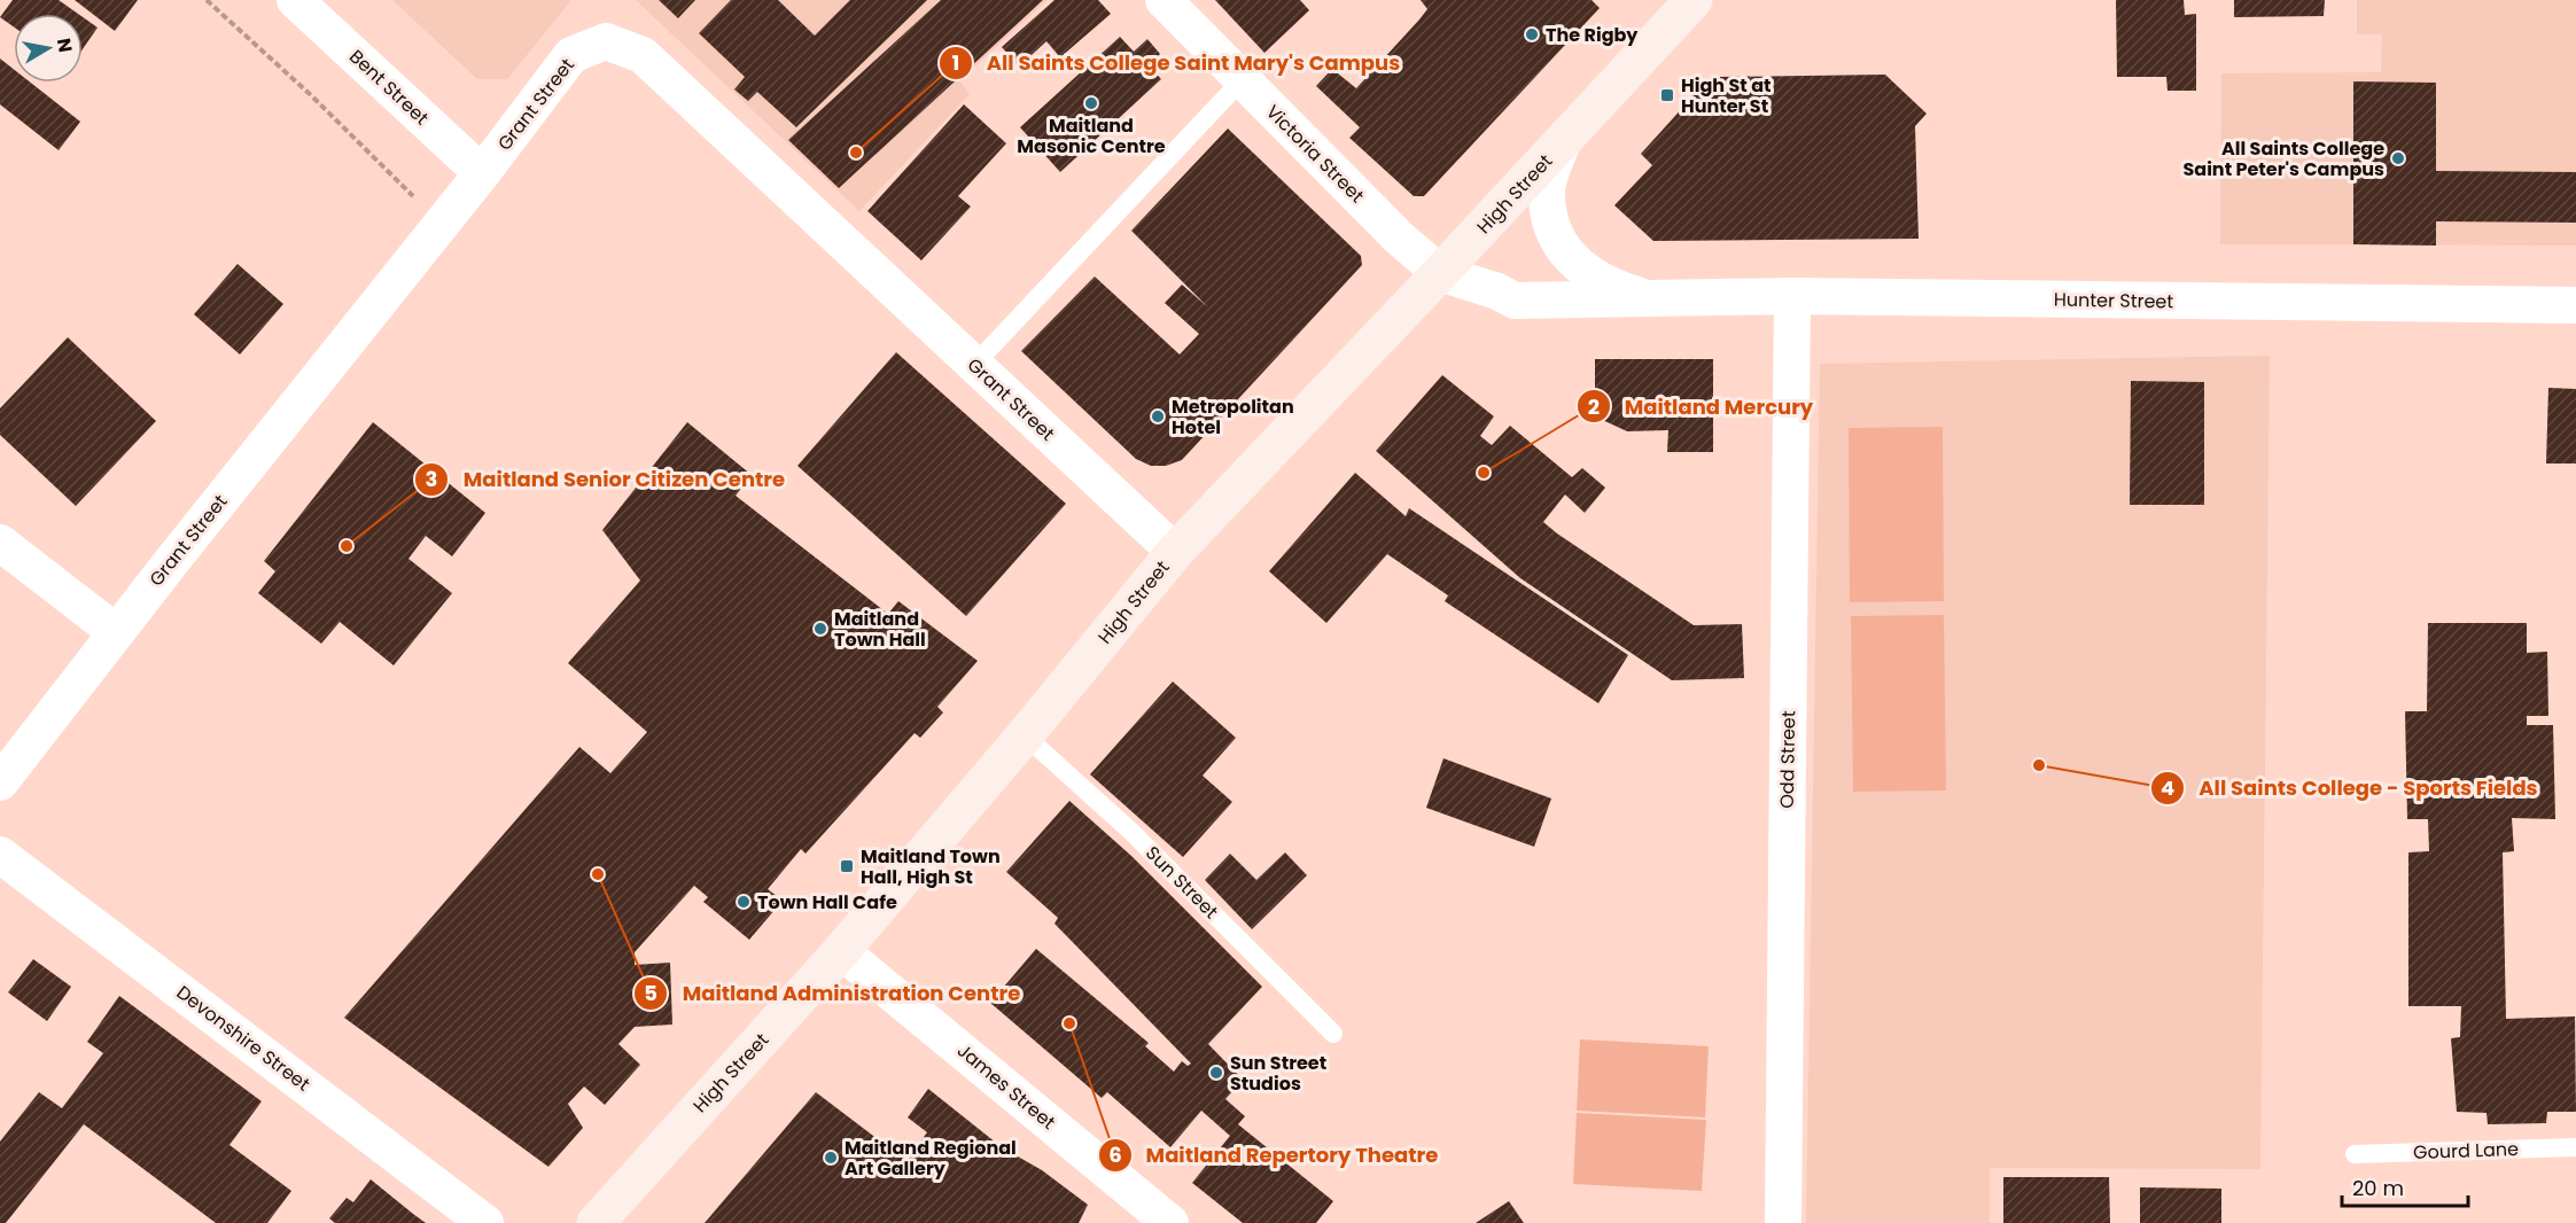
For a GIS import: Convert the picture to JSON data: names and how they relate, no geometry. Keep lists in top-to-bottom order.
{
  "streets": {
    "main road": ["High Street"],
    "street": [
      "Bent Street",
      "Grant Street",
      "Victoria Street",
      "Hunter Street",
      "Odd Street",
      "Devonshire Street",
      "James Street"
    ],
    "lane": ["Sun Street", "Gourd Lane"]
  },
  "crossings": [
    ["Bent Street", "Grant Street"],
    ["Grant Street", "High Street"],
    ["Victoria Street", "High Street"],
    ["Victoria Street", "Hunter Street"],
    ["High Street", "Hunter Street"],
    ["High Street", "Sun Street"],
    ["High Street", "James Street"],
    ["Hunter Street", "Odd Street"]
  ],
  "places": {
    "other": [
      "The Rigby",
      "Maitland Masonic Centre",
      "All Saints College Saint Mary's Campus",
      "All Saints College Saint Peter's Campus",
      "Metropolitan Hotel",
      "Maitland Mercury",
      "Maitland Senior Citizen Centre",
      "Maitland Town Hall",
      "All Saints College - Sports Fields",
      "Maitland Administration Centre",
      "Town Hall Cafe",
      "Maitland Repertory Theatre",
      "Sun Street Studios",
      "Maitland Regional Art Gallery"
    ],
    "transit": ["High St at Hunter St", "Maitland Town Hall, High St"]
  },
  "scale_bar": "20 m",
  "north": "right"
}
